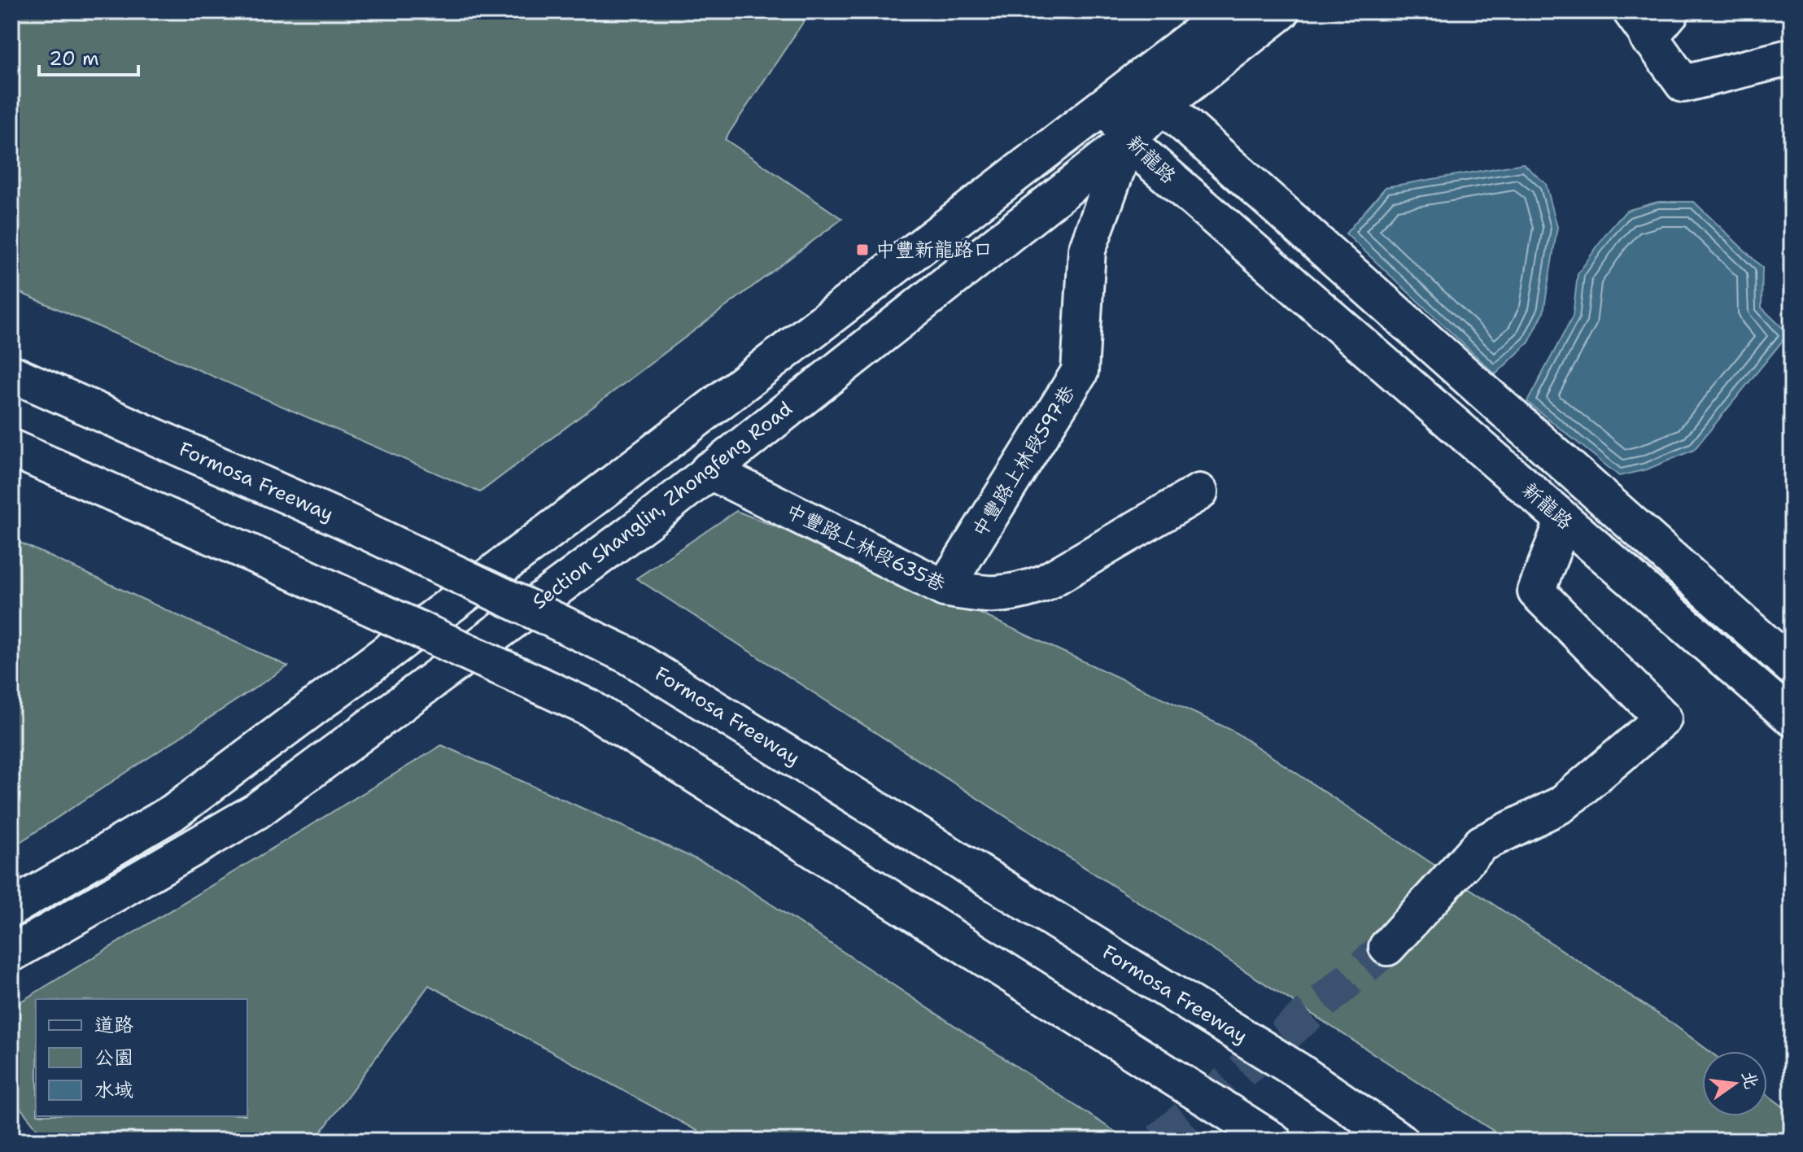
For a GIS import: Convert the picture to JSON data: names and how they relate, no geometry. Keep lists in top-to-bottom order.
{
  "streets": {
    "main road": [
      "新龍路",
      "中豐路上林段597巷",
      "Formosa Freeway",
      "Section Shanglin, Zhongfeng Road",
      "中豐路上林段635巷"
    ]
  },
  "crossings": [
    ["新龍路", "中豐路上林段597巷"],
    ["新龍路", "Section Shanglin, Zhongfeng Road"],
    ["中豐路上林段597巷", "Section Shanglin, Zhongfeng Road"],
    ["中豐路上林段597巷", "中豐路上林段635巷"],
    ["Section Shanglin, Zhongfeng Road", "中豐路上林段635巷"]
  ],
  "places": {
    "transit": ["中豐新龍路口"]
  },
  "legend": ["道路", "公園", "水域"],
  "scale_bar": "20 m",
  "north": "right"
}
